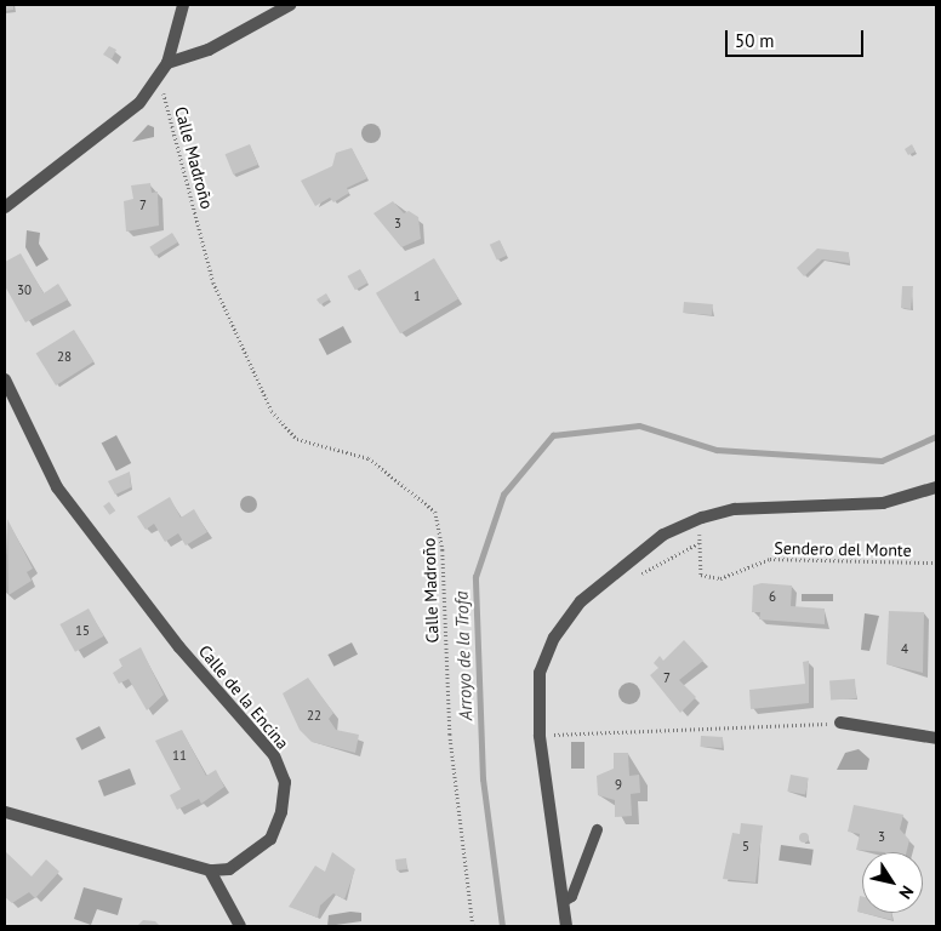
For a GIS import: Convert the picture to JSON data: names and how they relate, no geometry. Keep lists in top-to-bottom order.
{
  "streets": {
    "street": ["Calle de la Encina"],
    "path": ["Calle Madroño", "Sendero del Monte"]
  },
  "water": ["Arroyo de la Trofa"],
  "house_numbers": [
    "7",
    "3",
    "30",
    "1",
    "28",
    "6",
    "15",
    "4",
    "7",
    "22",
    "11",
    "9",
    "3",
    "5"
  ],
  "scale_bar": "50 m",
  "north": "bottom right"
}
